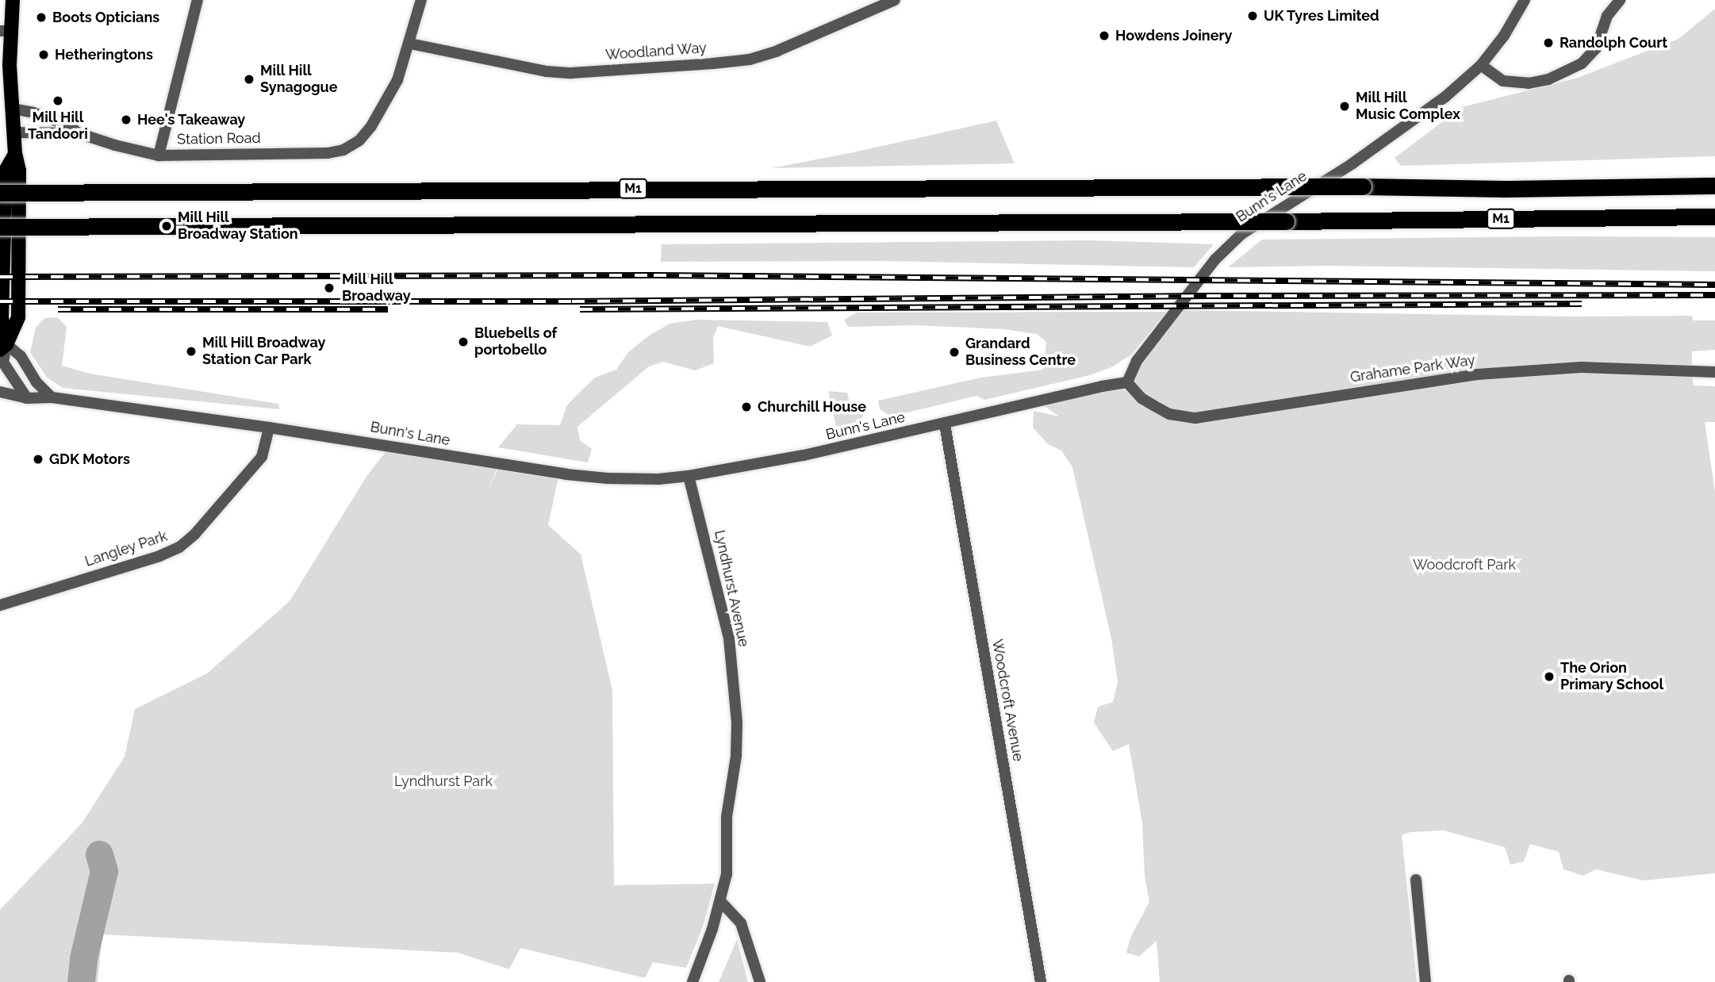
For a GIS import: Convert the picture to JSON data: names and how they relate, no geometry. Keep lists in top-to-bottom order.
{
  "streets": {
    "highway": ["M1"],
    "street": [
      "Woodland Way",
      "Station Road",
      "Bunn's Lane",
      "Grahame Park Way",
      "Langley Park",
      "Lyndhurst Avenue",
      "Woodcroft Avenue"
    ]
  },
  "crossings": [
    ["Woodland Way", "Station Road"],
    ["Bunn's Lane", "Grahame Park Way"],
    ["Bunn's Lane", "Langley Park"],
    ["Bunn's Lane", "Lyndhurst Avenue"],
    ["Bunn's Lane", "Woodcroft Avenue"]
  ],
  "parks": ["Woodcroft Park", "Lyndhurst Park"],
  "places": [
    "UK Tyres Limited",
    "Boots Opticians",
    "Howdens Joinery",
    "Randolph Court",
    "Hetheringtons",
    "Mill Hill Synagogue",
    "Mill Hill Tandoori",
    "Mill Hill Music Complex",
    "Hee's Takeaway",
    "Mill Hill Broadway Station",
    "Mill Hill Broadway",
    "Bluebells of portobello",
    "Mill Hill Broadway Station Car Park",
    "Grandard Business Centre",
    "Churchill House",
    "GDK Motors",
    "The Orion Primary School"
  ]
}
